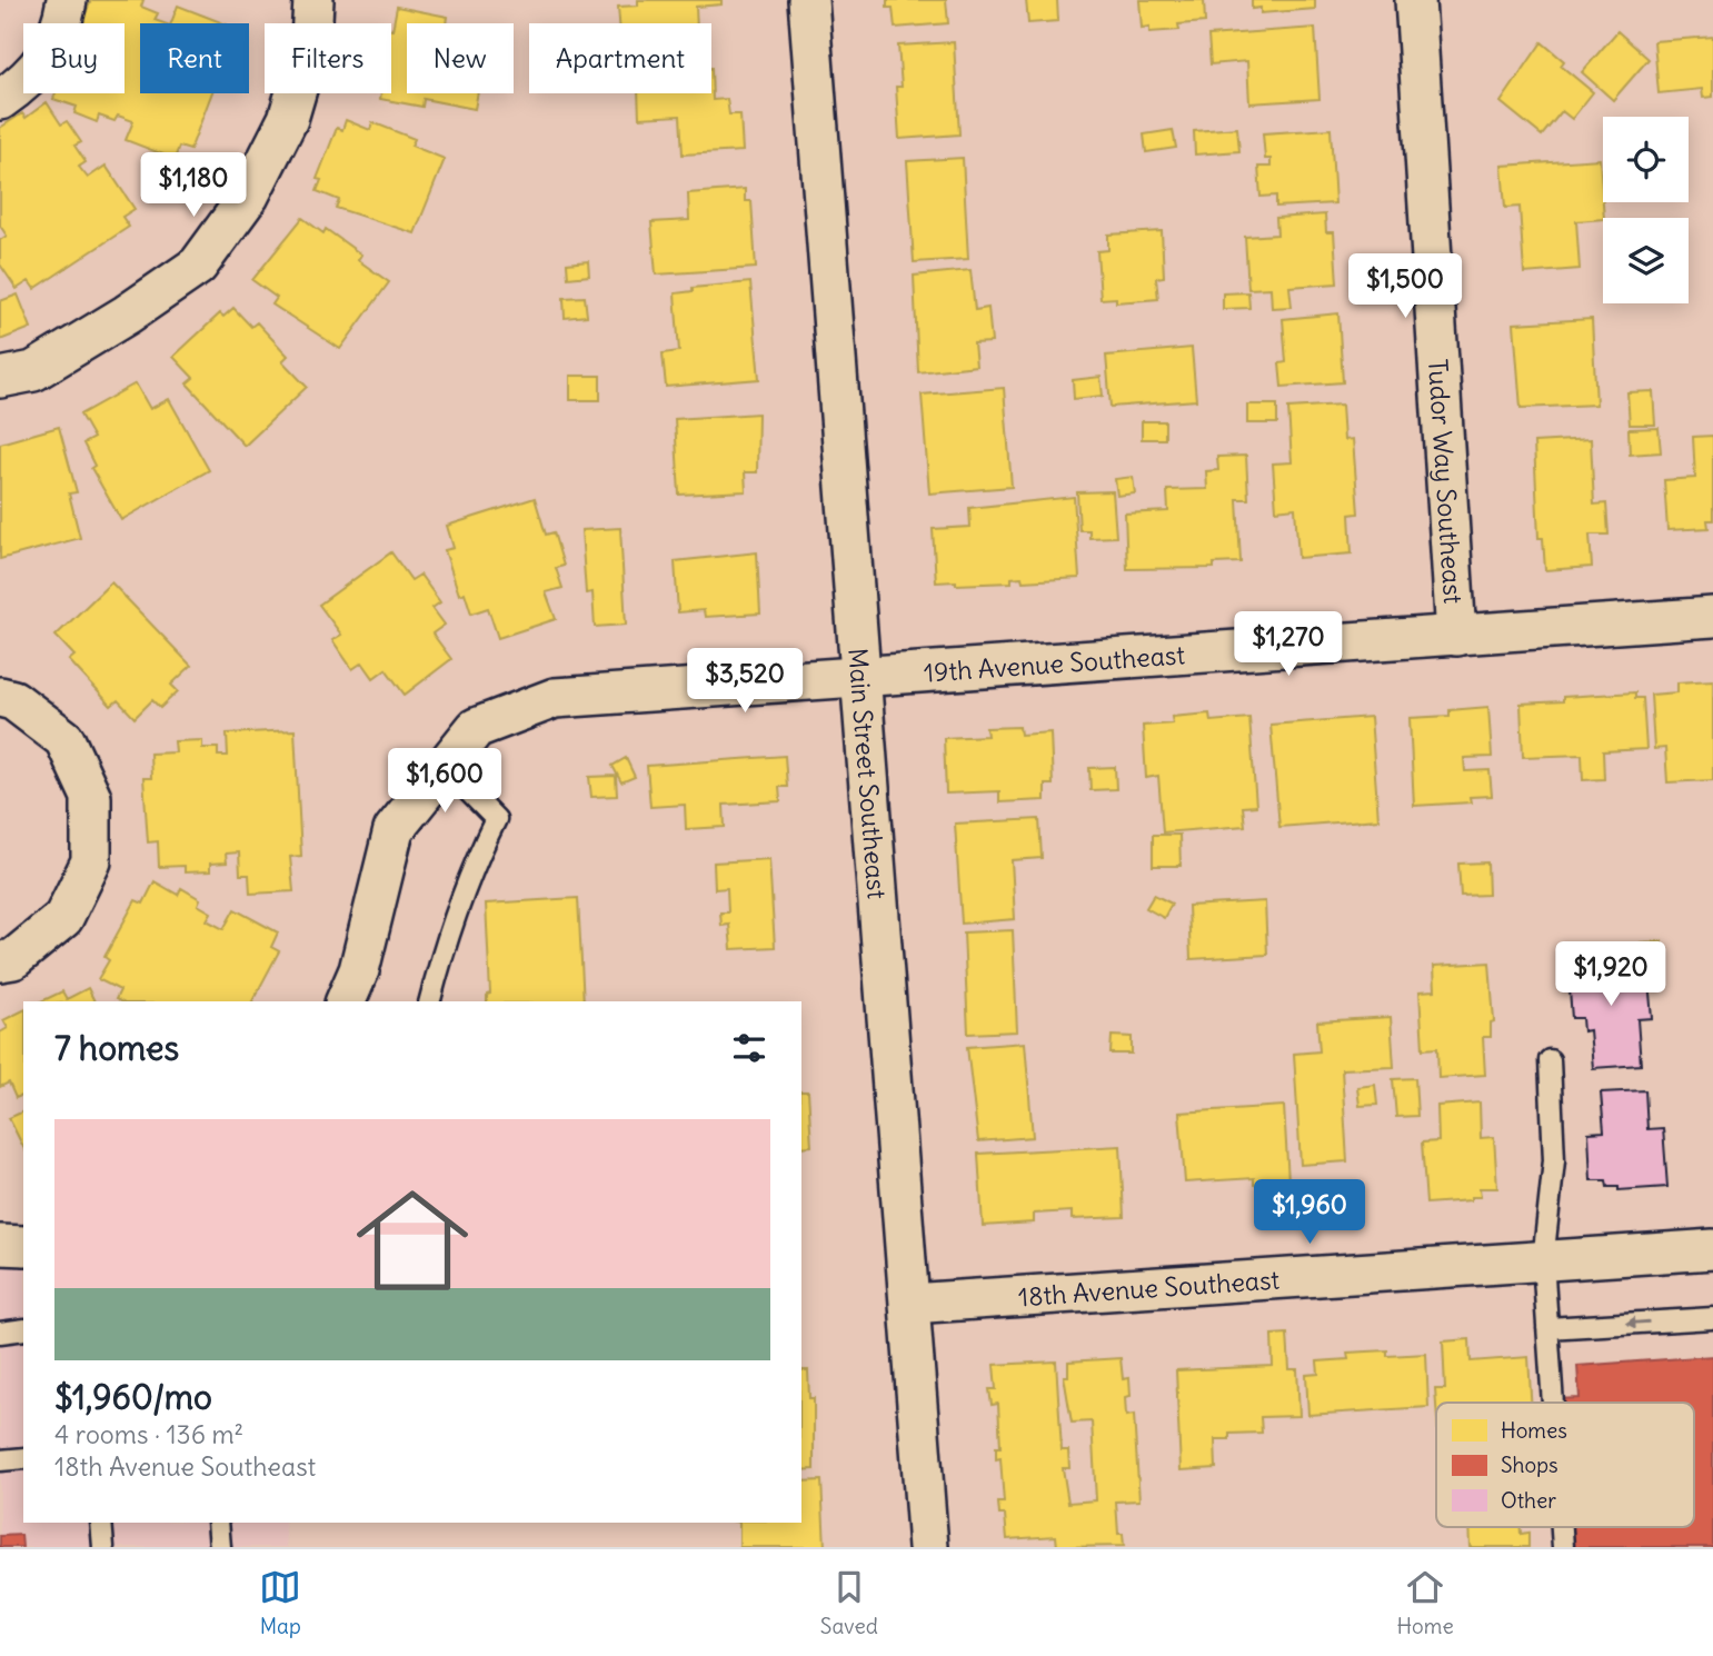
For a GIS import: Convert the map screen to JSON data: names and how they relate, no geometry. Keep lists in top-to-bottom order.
{
  "streets": {
    "street": [
      "Tudor Way Southeast",
      "19th Avenue Southeast",
      "Main Street Southeast",
      "18th Avenue Southeast"
    ]
  },
  "crossings": [
    ["Tudor Way Southeast", "19th Avenue Southeast"],
    ["19th Avenue Southeast", "Main Street Southeast"],
    ["Main Street Southeast", "18th Avenue Southeast"]
  ],
  "legend": ["Homes", "Shops", "Other"],
  "page": {
    "chip": [
      "Buy",
      "Rent",
      "Filters",
      "New",
      "Apartment"
    ],
    "price": [
      "$1,180",
      "$1,500",
      "$1,270",
      "$3,520",
      "$1,600",
      "$1,920",
      "$1,960"
    ],
    "heading": "7 homes",
    "list": [
      {
        "name": "$1,960/mo",
        "note": "4 rooms · 136 m² · 18th Avenue Southeast"
      }
    ],
    "tabs": ["Map", "Saved", "Home"]
  }
}
